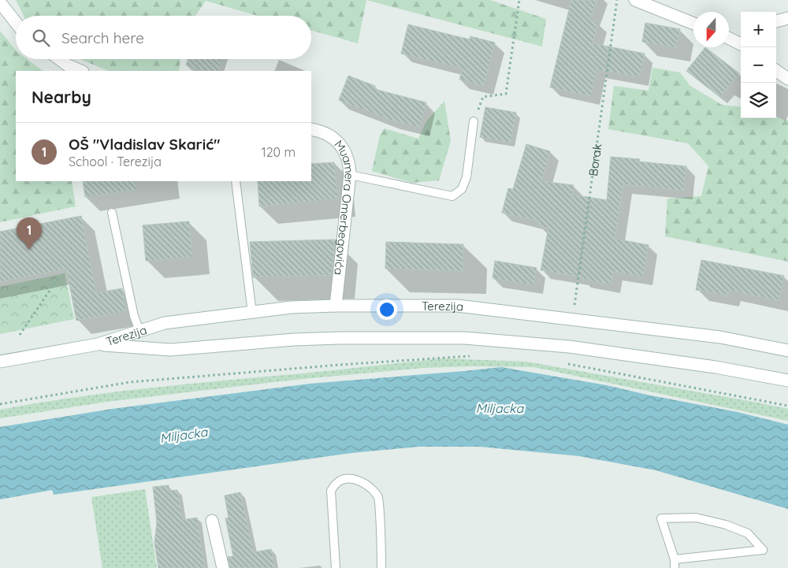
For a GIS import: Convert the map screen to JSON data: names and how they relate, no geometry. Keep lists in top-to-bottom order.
{
  "streets": {
    "main road": ["Muamera Omerbegovića", "Terezija"],
    "path": ["Borak"]
  },
  "crossings": [
    ["Borak", "Terezija"],
    ["Muamera Omerbegovića", "Terezija"]
  ],
  "water": ["Miljacka"],
  "north": "bottom",
  "page": {
    "map_buttons": ["+", "−"],
    "search": "Search here",
    "heading": "Nearby",
    "list": [
      {
        "mark": "1",
        "name": "OŠ \"Vladislav Skarić\"",
        "note": "School · Terezija",
        "value": "120 m"
      }
    ],
    "pins": "1"
  }
}
